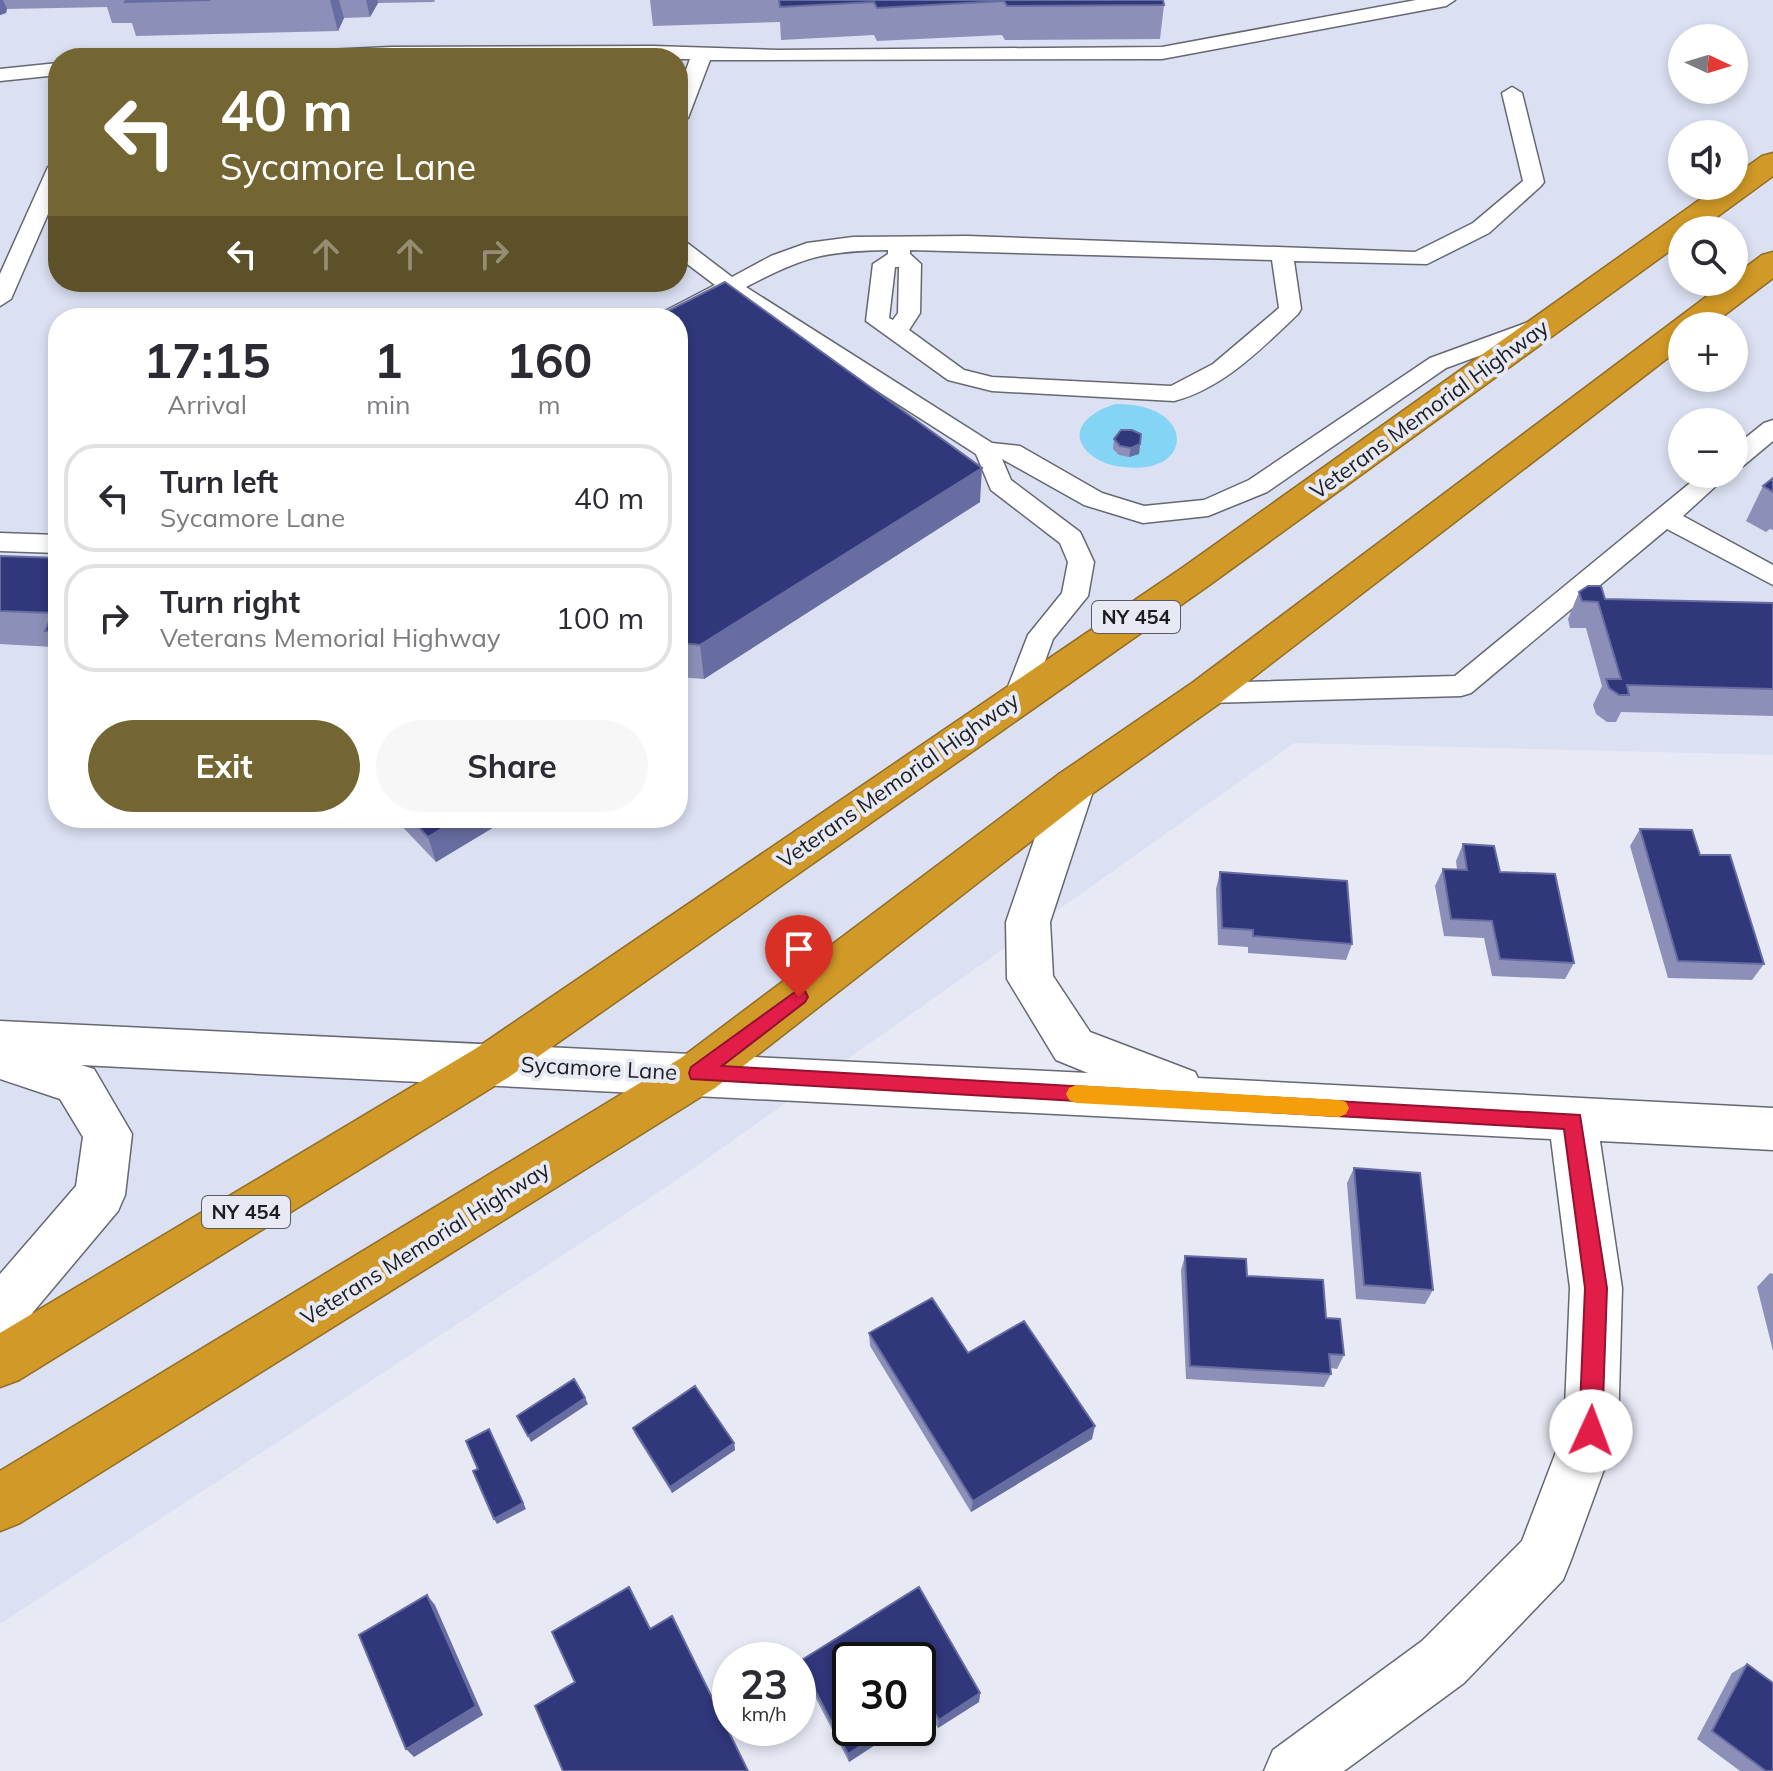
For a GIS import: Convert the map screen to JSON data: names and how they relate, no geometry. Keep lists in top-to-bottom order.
{
  "streets": {
    "highway": ["Veterans Memorial Highway", "NY 454"],
    "street": ["Sycamore Lane"]
  },
  "crossings": [
    ["Veterans Memorial Highway", "Sycamore Lane"]
  ],
  "north": "right",
  "page": {
    "map_buttons": ["+", "−"],
    "turn": ["40 m", "Sycamore Lane"],
    "eta": [
      "17:15",
      "Arrival",
      "1",
      "min",
      "160",
      "m"
    ],
    "list": [
      {
        "name": "Turn left",
        "note": "Sycamore Lane",
        "value": "40 m"
      },
      {
        "name": "Turn right",
        "note": "Veterans Memorial Highway",
        "value": "100 m"
      }
    ],
    "buttons": ["Exit", "Share"],
    "speed": "23 km/h",
    "limit": "30"
  }
}
